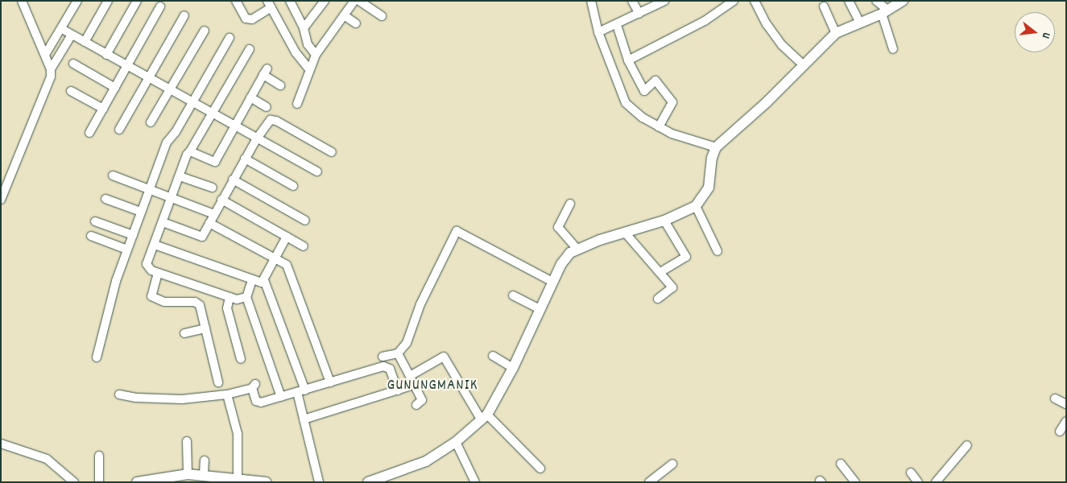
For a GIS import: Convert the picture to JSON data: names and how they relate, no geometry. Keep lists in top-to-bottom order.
{
  "districts": ["GUNUNGMANIK"],
  "north": "right"
}
